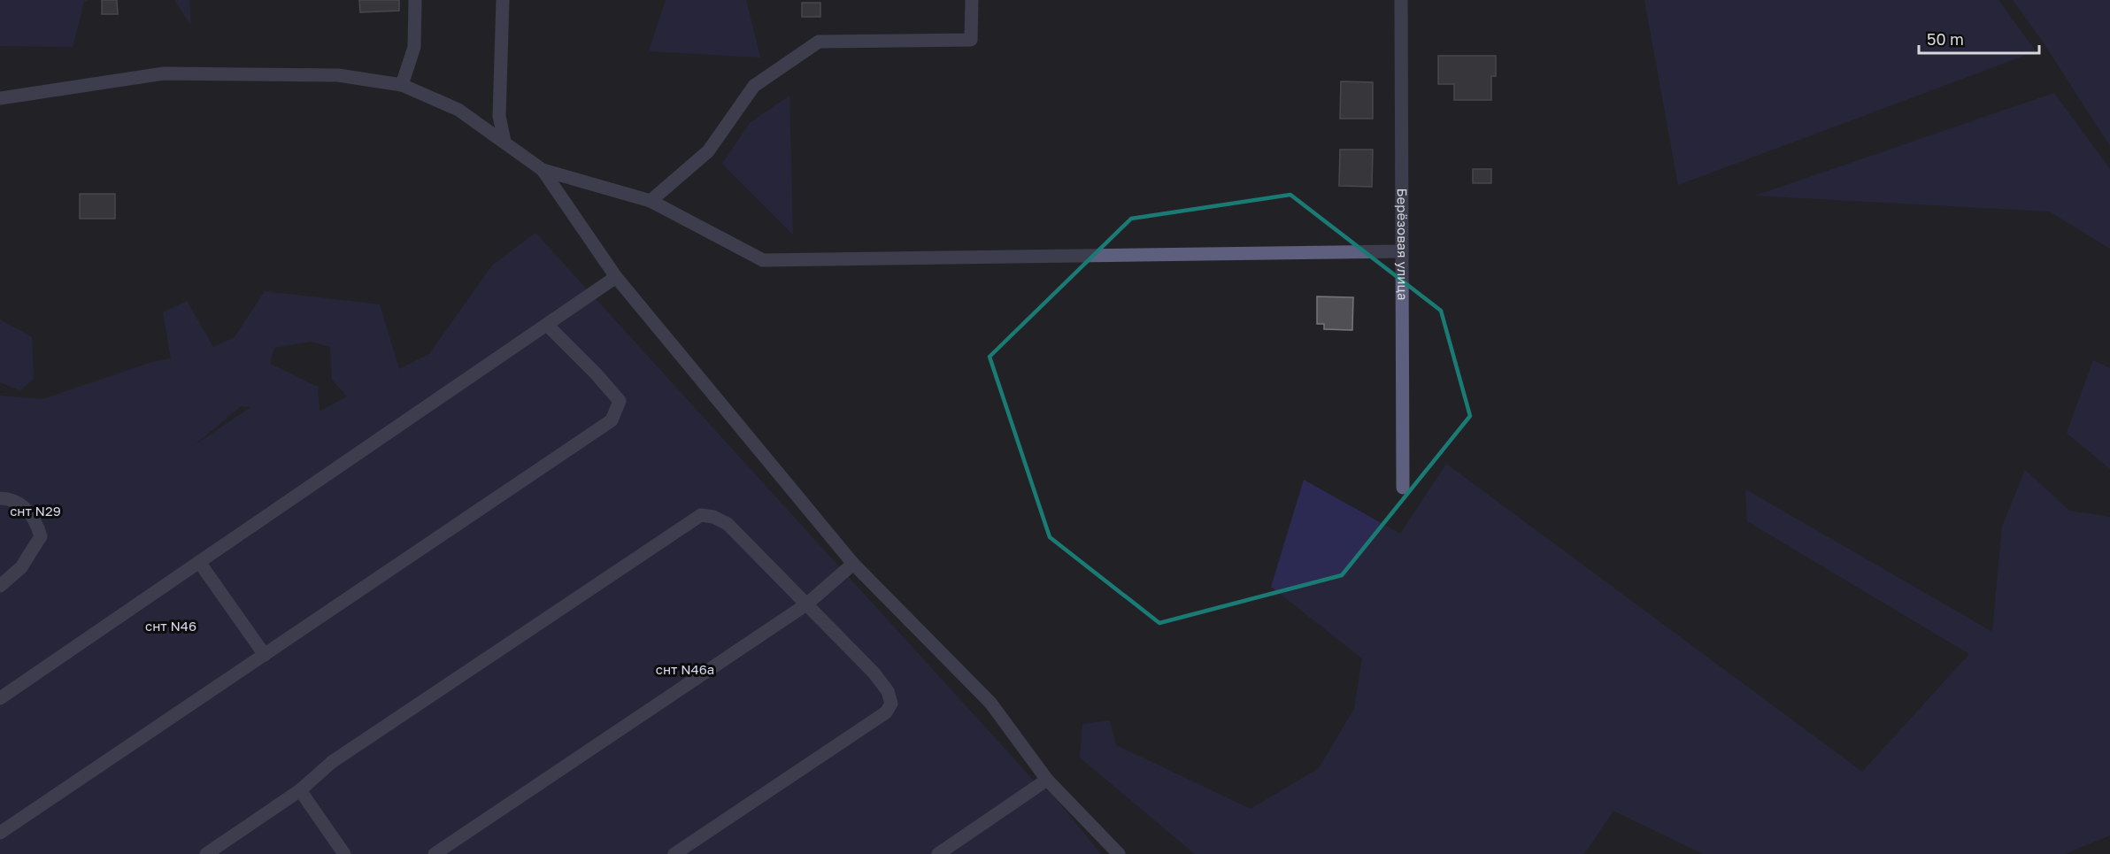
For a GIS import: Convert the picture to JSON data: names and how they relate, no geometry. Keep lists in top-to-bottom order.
{
  "streets": {
    "street": ["Берёзовая улица"]
  },
  "parks": ["снт N29", "снт N46", "снт N46а"],
  "scale_bar": "50 m"
}
